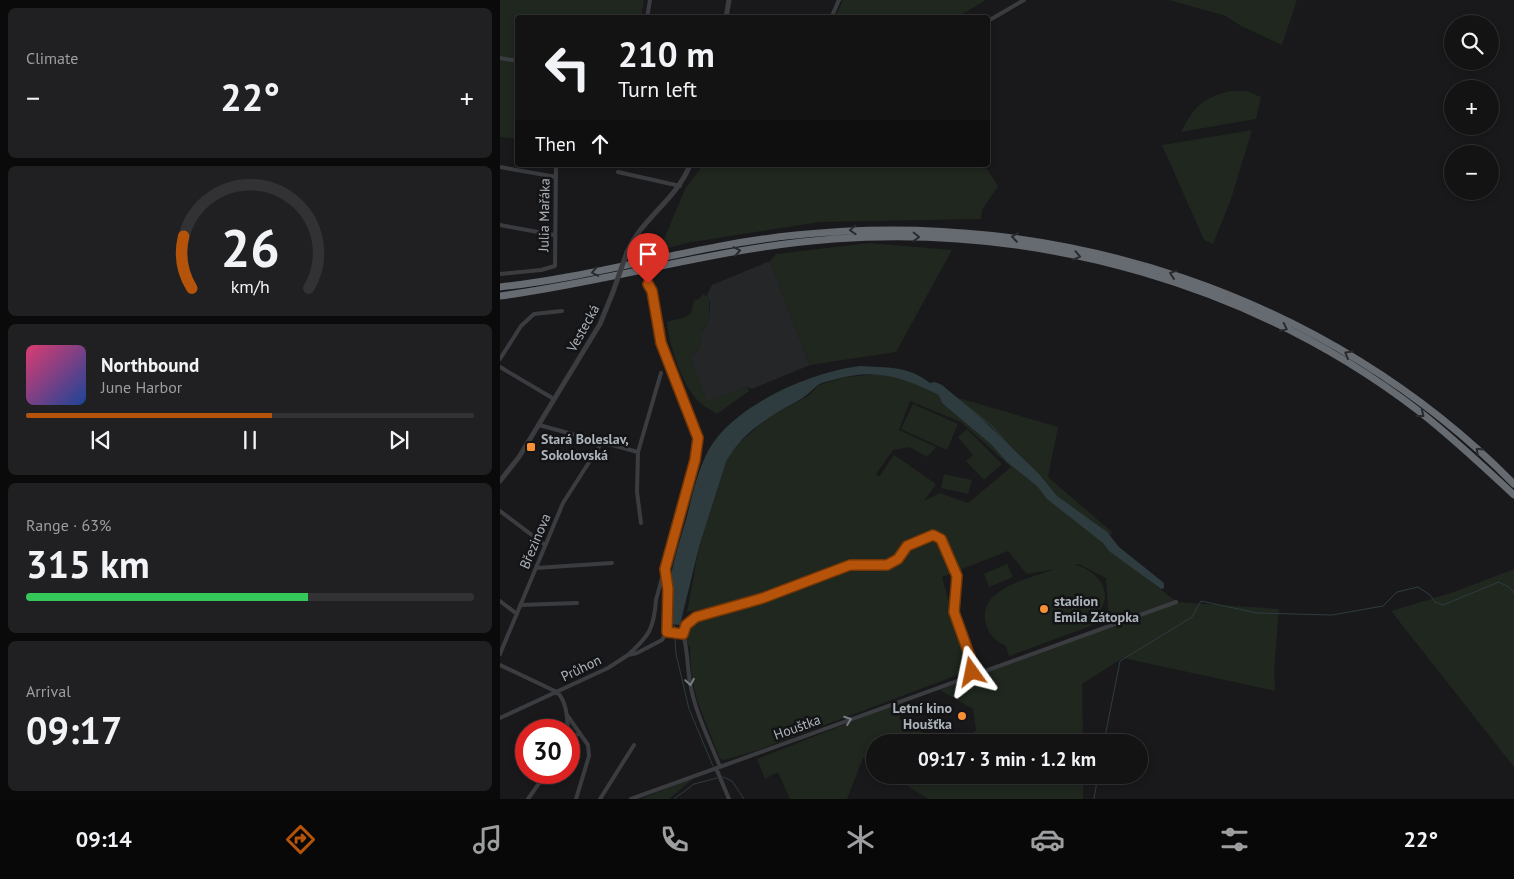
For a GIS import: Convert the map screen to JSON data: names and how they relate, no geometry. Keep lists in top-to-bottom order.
{
  "streets": {
    "street": [
      "Julia Mařáka",
      "Vestecká",
      "Březinova",
      "Průhon",
      "Houštka"
    ]
  },
  "one_way": ["Houštka"],
  "places": {
    "transit": ["Stará Boleslav, Sokolovská"],
    "other": ["stadion Emila Zátopka", "Letní kino Houšťka"]
  },
  "page": {
    "tile": [
      "Climate",
      ["Range · 63%", "315 km"],
      ["Arrival", "09:17"]
    ],
    "map_buttons": ["+", "−"],
    "turn": ["210 m", "Turn left"],
    "heat": ["−", "22°", "+"],
    "then": "Then",
    "song": ["Northbound", "June Harbor"],
    "limit": "30",
    "trip": "09:17 · 3 min · 1.2 km",
    "tabs": ["09:14", "22°"],
    "gauge": ["26", "km/h"]
  }
}
